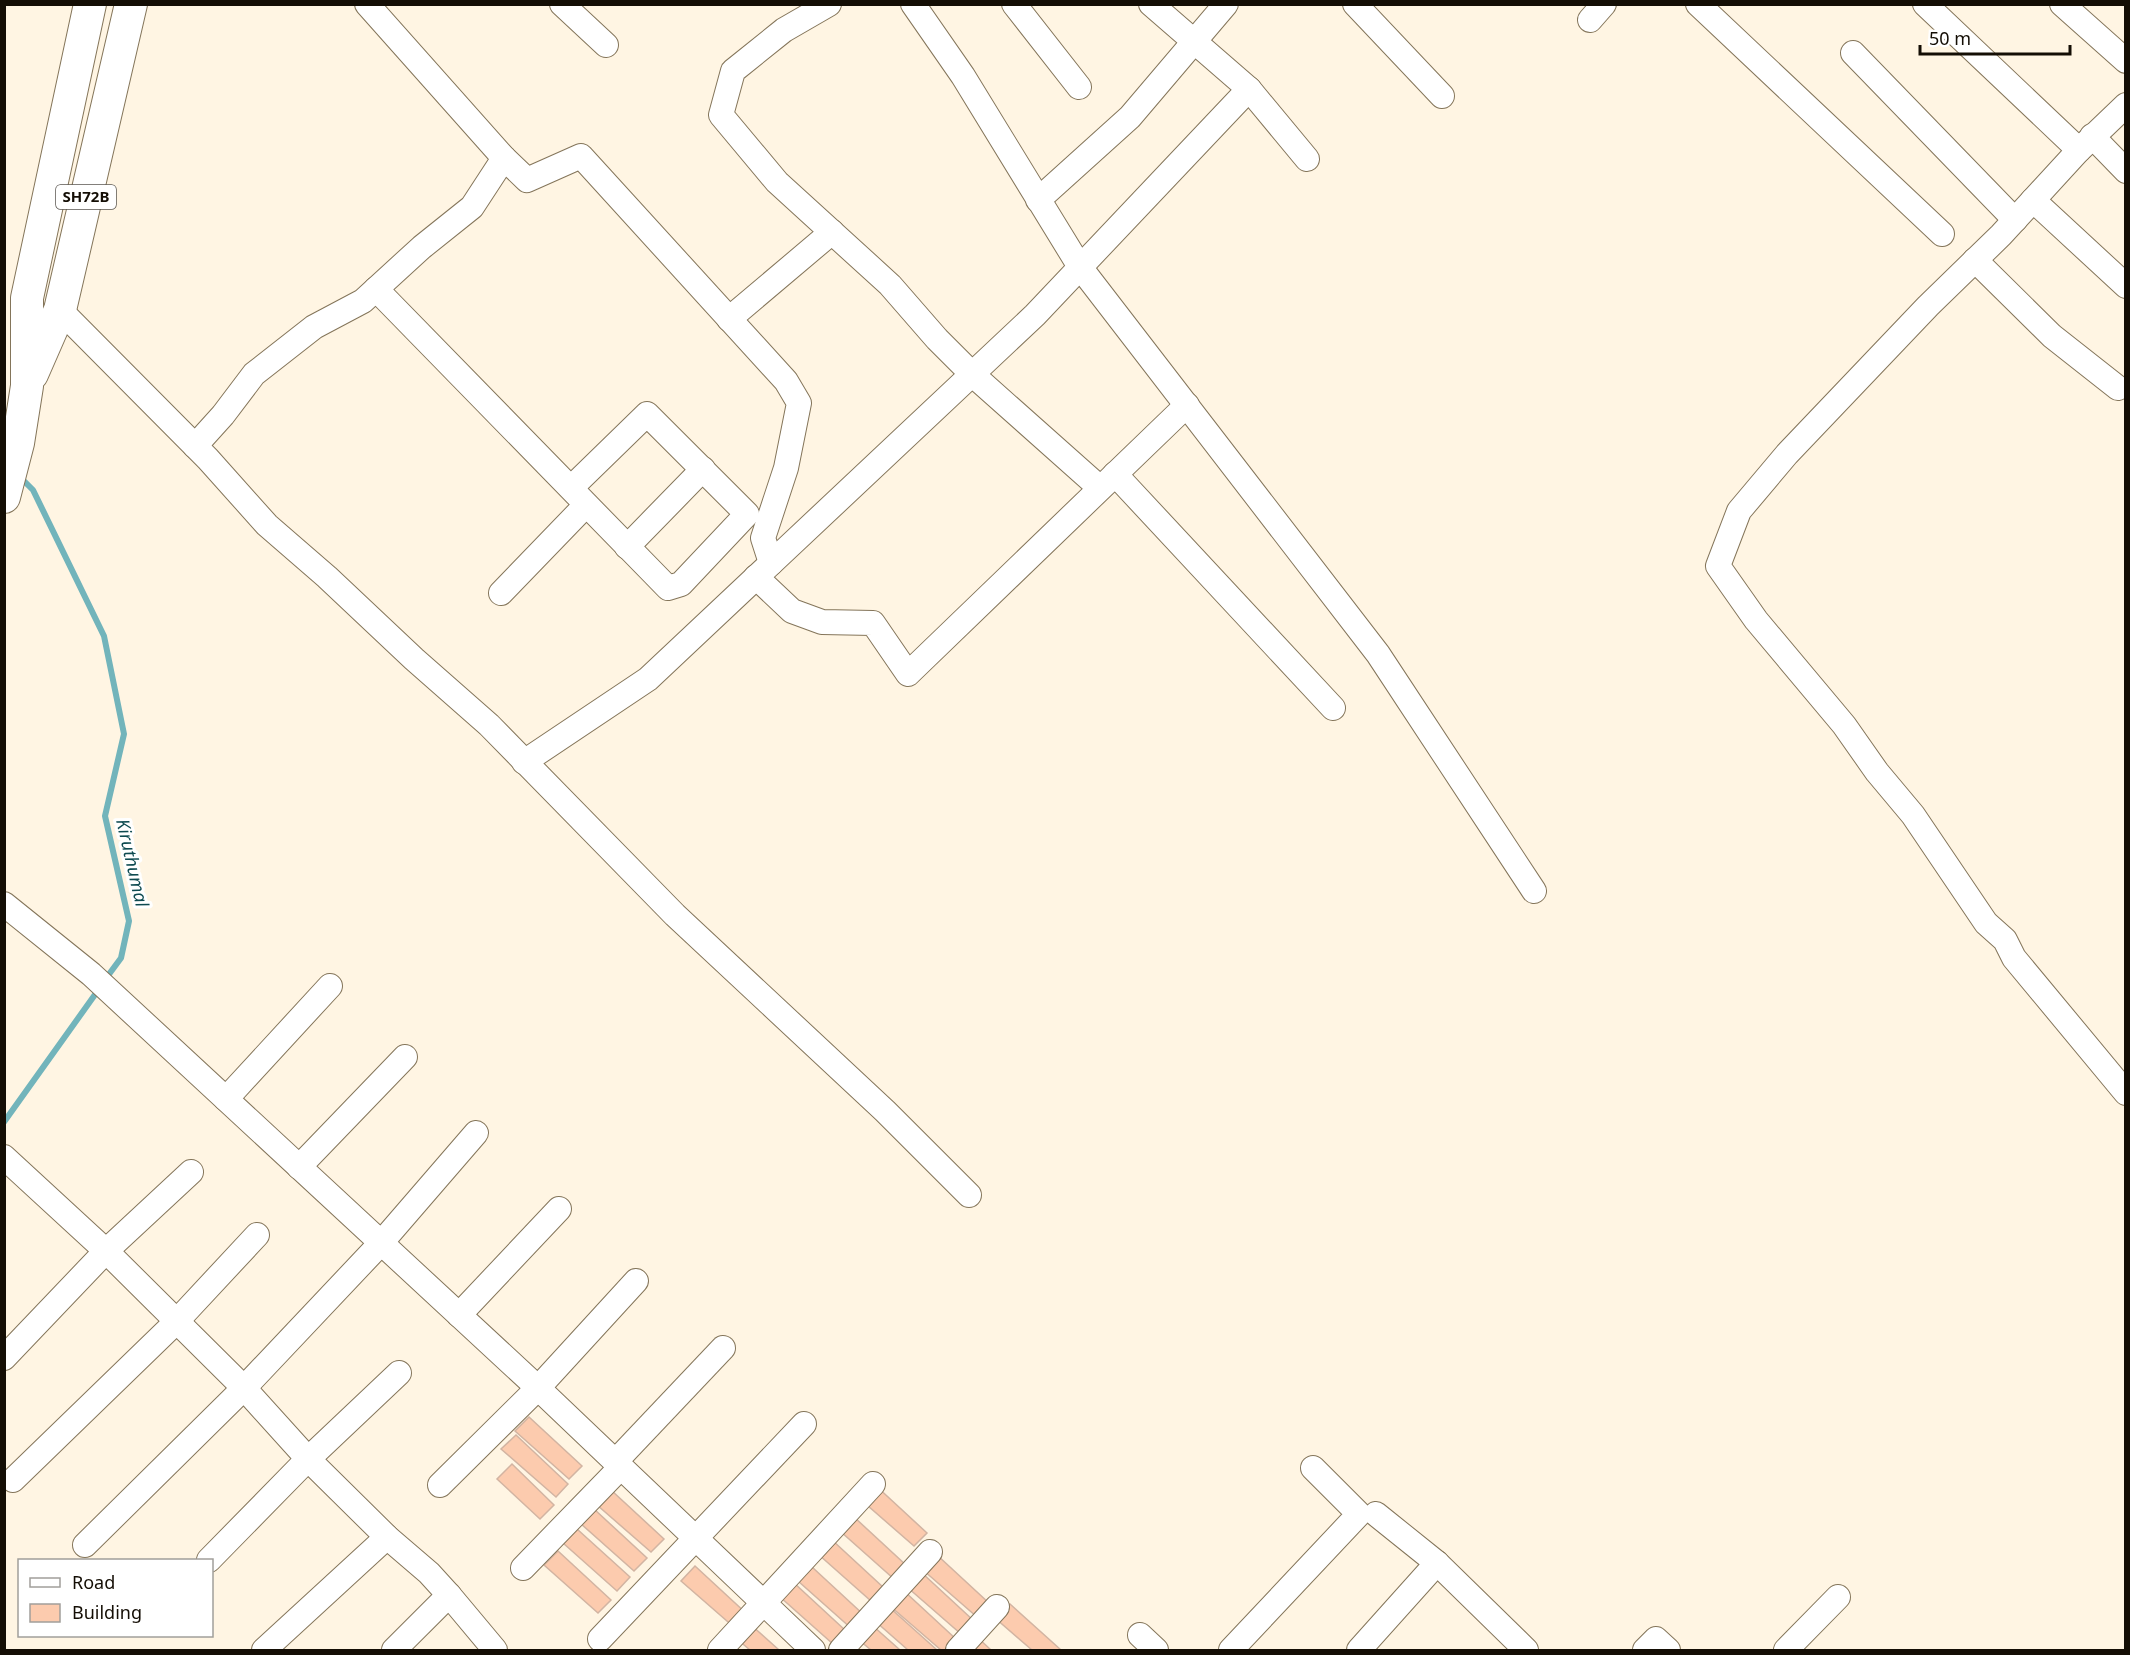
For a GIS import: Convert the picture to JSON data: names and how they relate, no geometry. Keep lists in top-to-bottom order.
{
  "streets": {
    "main road": ["SH72B"]
  },
  "water": ["Kiruthumal"],
  "legend": ["Road", "Building"],
  "scale_bar": "50 m"
}
